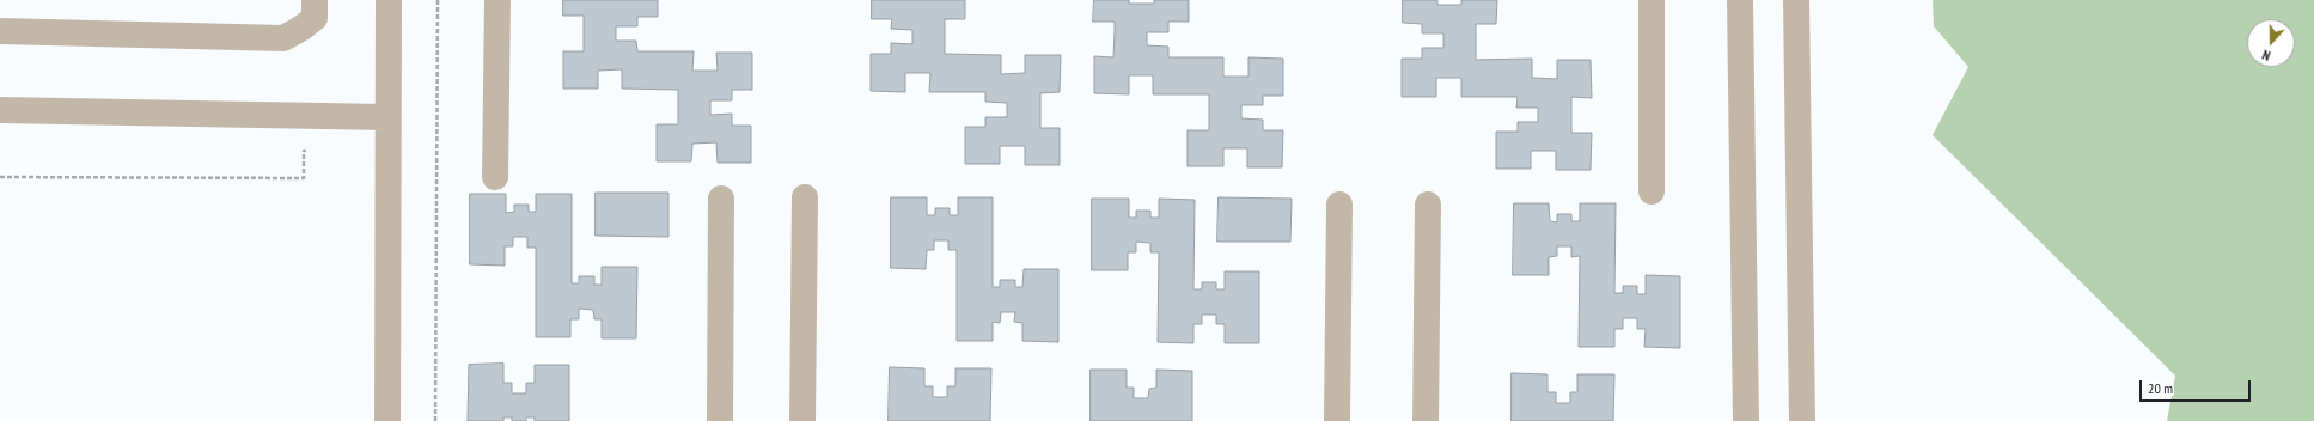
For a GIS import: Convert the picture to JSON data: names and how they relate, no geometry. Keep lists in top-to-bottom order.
{
  "scale_bar": "20 m",
  "north": "bottom"
}
